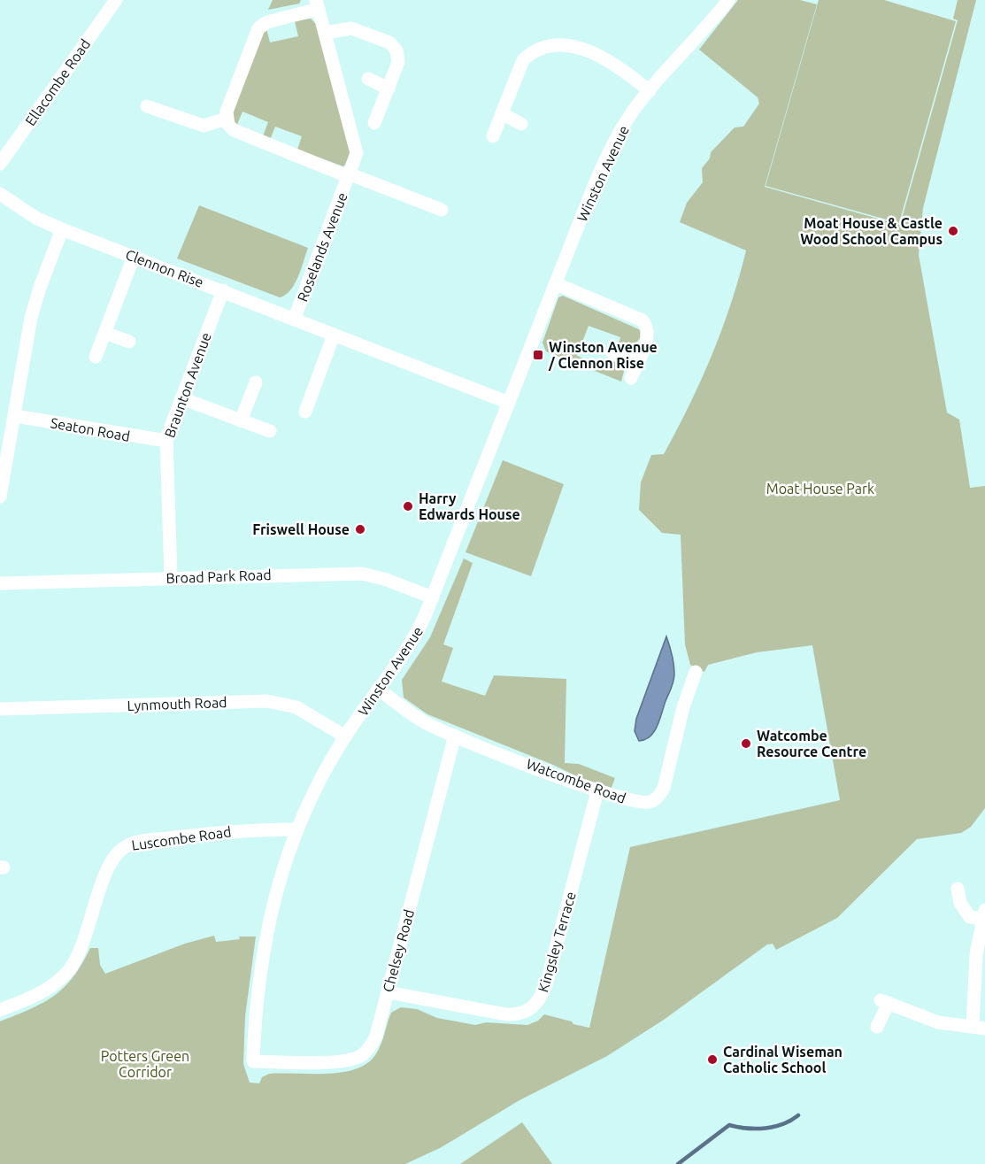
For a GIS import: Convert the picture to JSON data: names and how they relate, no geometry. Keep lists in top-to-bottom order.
{
  "streets": {
    "street": [
      "Ellacombe Road",
      "Winston Avenue",
      "Roselands Avenue",
      "Clennon Rise",
      "Braunton Avenue",
      "Seaton Road",
      "Broad Park Road",
      "Lynmouth Road",
      "Watcombe Road",
      "Luscombe Road",
      "Kingsley Terrace",
      "Chelsey Road"
    ]
  },
  "crossings": [
    ["Winston Avenue", "Clennon Rise"],
    ["Winston Avenue", "Broad Park Road"],
    ["Winston Avenue", "Lynmouth Road"],
    ["Winston Avenue", "Watcombe Road"],
    ["Winston Avenue", "Luscombe Road"],
    ["Winston Avenue", "Chelsey Road"],
    ["Roselands Avenue", "Clennon Rise"],
    ["Clennon Rise", "Braunton Avenue"],
    ["Braunton Avenue", "Seaton Road"],
    ["Braunton Avenue", "Broad Park Road"],
    ["Watcombe Road", "Kingsley Terrace"],
    ["Watcombe Road", "Chelsey Road"],
    ["Kingsley Terrace", "Chelsey Road"]
  ],
  "parks": ["Moat House Park", "Potters Green Corridor"],
  "places": {
    "other": [
      "Moat House & Castle Wood School Campus",
      "Harry Edwards House",
      "Friswell House",
      "Watcombe Resource Centre",
      "Cardinal Wiseman Catholic School"
    ],
    "transit": ["Winston Avenue / Clennon Rise"]
  }
}
